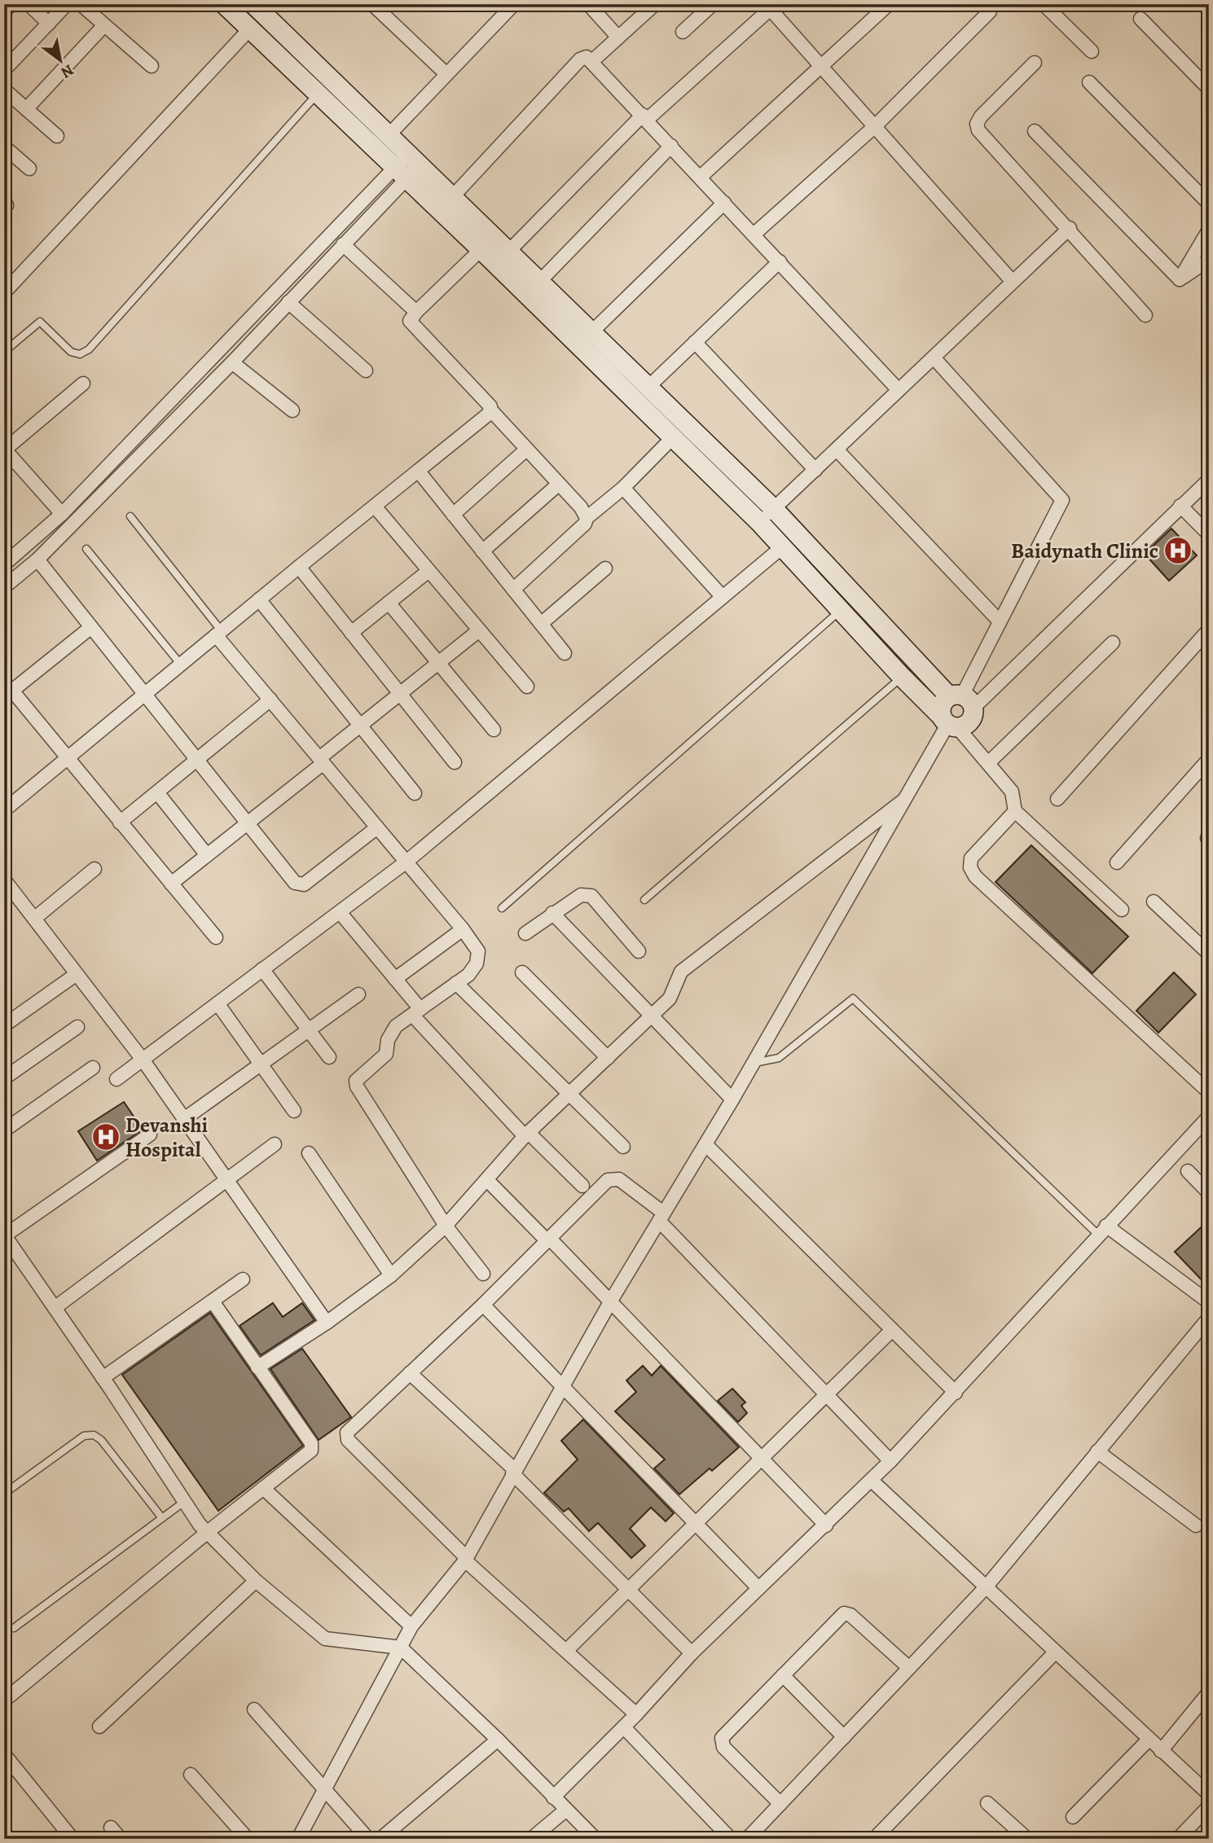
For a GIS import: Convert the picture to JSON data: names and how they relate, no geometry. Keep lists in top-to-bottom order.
{
  "places": {
    "hospital": ["Baidynath Clinic", "Devanshi Hospital"]
  },
  "north": "bottom right"
}
